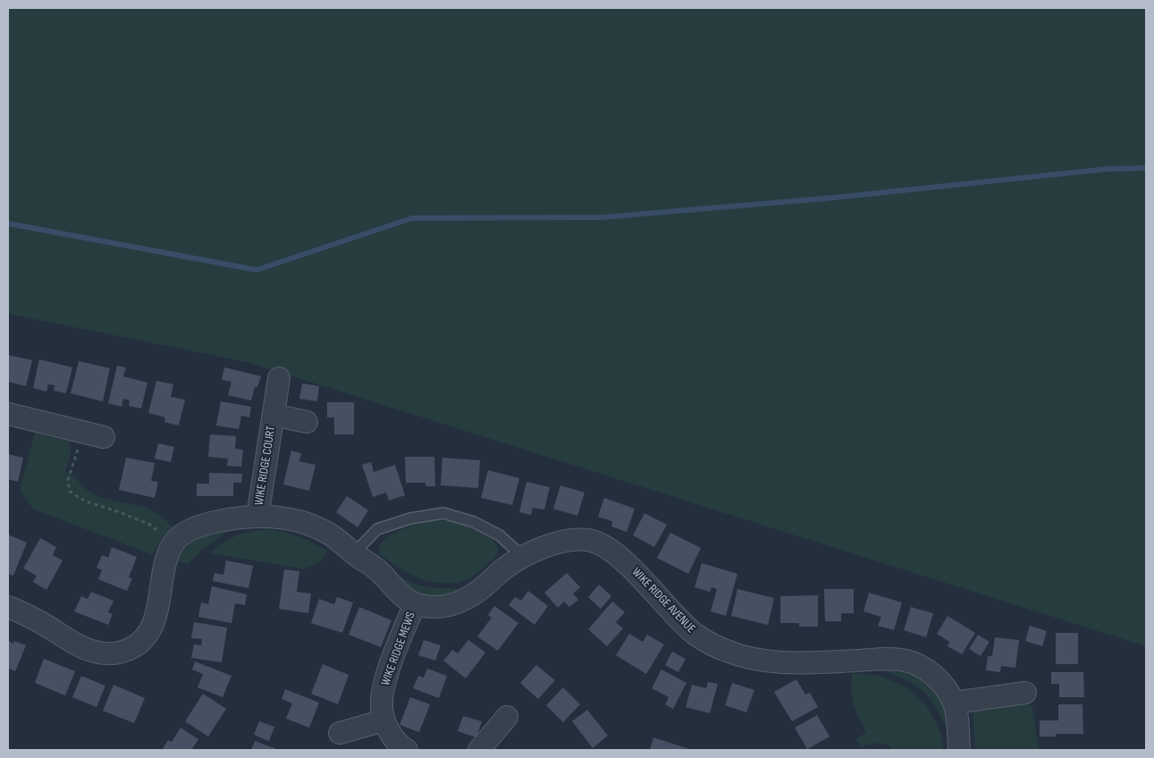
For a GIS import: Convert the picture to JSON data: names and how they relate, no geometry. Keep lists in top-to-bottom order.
{
  "streets": {
    "street": ["WIKE RIDGE COURT", "WIKE RIDGE AVENUE", "WIKE RIDGE MEWS"]
  },
  "crossings": [
    ["WIKE RIDGE COURT", "WIKE RIDGE AVENUE"],
    ["WIKE RIDGE AVENUE", "WIKE RIDGE MEWS"]
  ]
}
